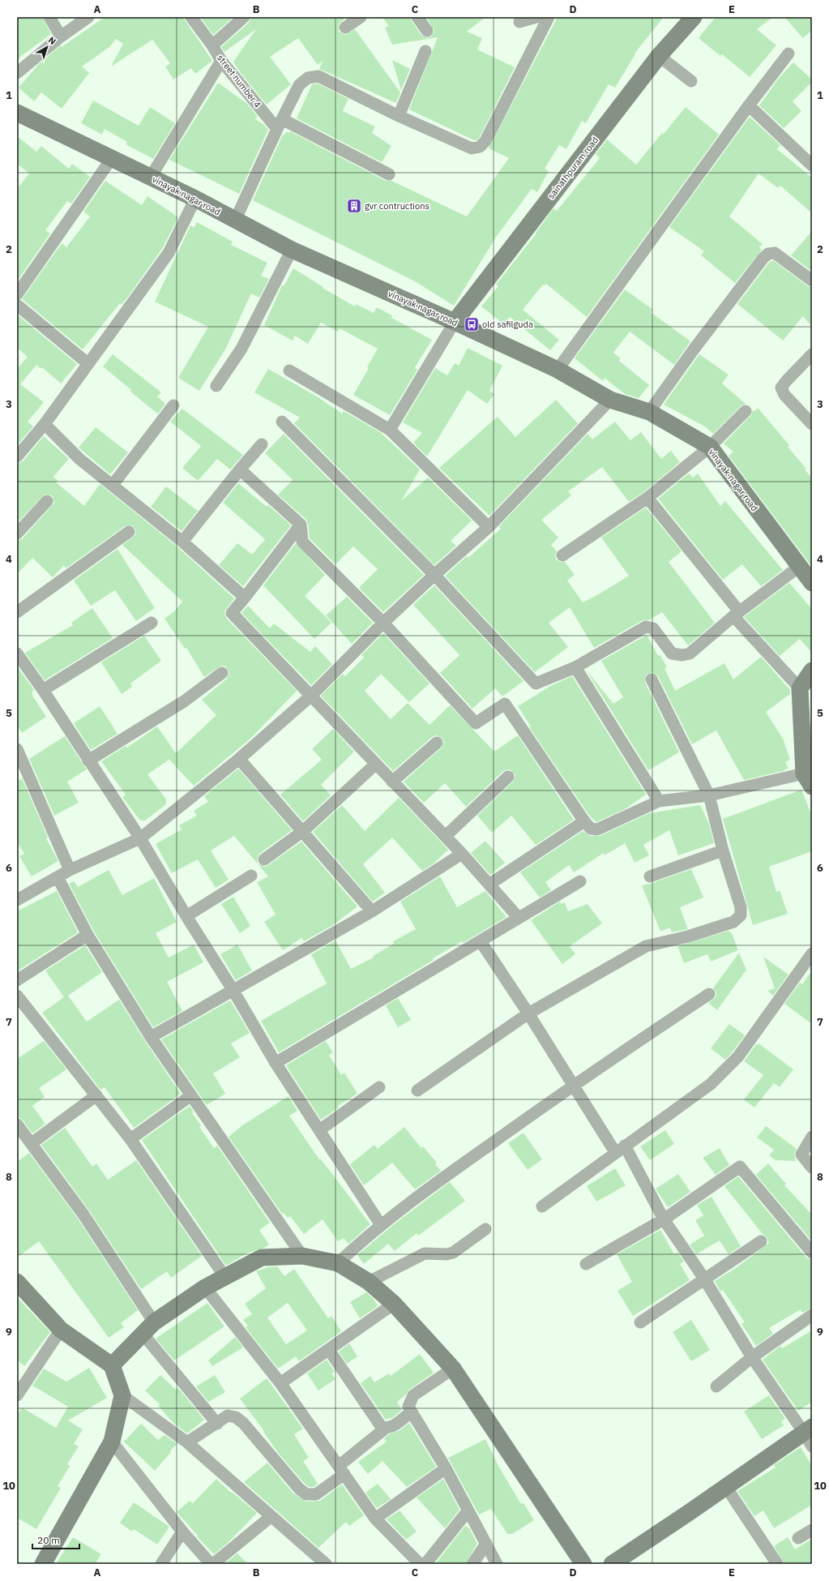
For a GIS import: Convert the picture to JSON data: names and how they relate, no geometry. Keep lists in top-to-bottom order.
{
  "streets": {
    "street": ["street number 4", "sainathpuram road", "vinayak nagar road"]
  },
  "crossings": [
    ["sainathpuram road", "vinayak nagar road"]
  ],
  "places": {
    "building": ["gvr contructions"],
    "bus stop": ["old safilguda"]
  },
  "scale_bar": "20 m",
  "north": "top right",
  "grid": {
    "columns": [
      "A",
      "B",
      "C",
      "D",
      "E"
    ],
    "rows": [
      "1",
      "2",
      "3",
      "4",
      "5",
      "6",
      "7",
      "8",
      "9",
      "10"
    ]
  }
}
